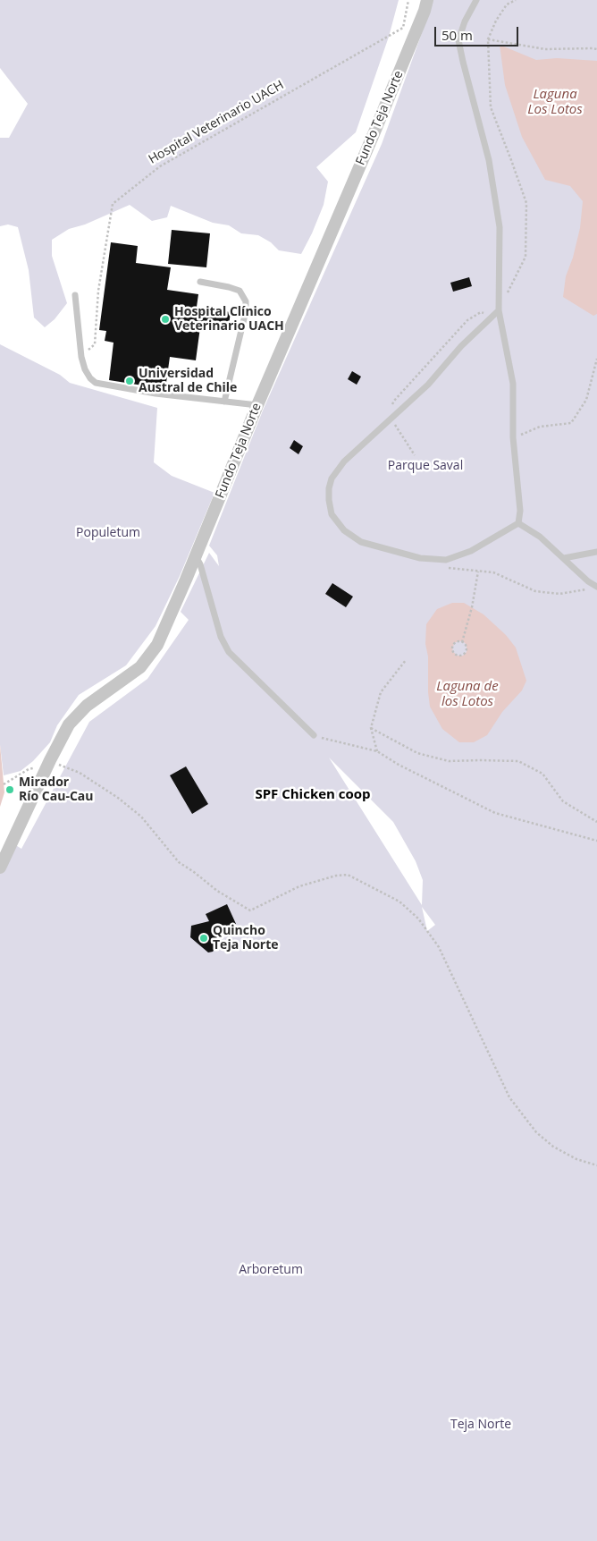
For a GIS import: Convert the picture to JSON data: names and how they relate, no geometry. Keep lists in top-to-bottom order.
{
  "streets": {
    "street": ["Fundo Teja Norte"],
    "path": ["Hospital Veterinario UACH"]
  },
  "districts": ["SPF Chicken coop"],
  "water": ["Laguna Los Lotos", "Laguna de los Lotos"],
  "parks": [
    "Parque Saval",
    "Populetum",
    "Arboretum",
    "Teja Norte"
  ],
  "places": [
    "Hospital Clínico Veterinario UACH",
    "Universidad Austral de Chile",
    "Mirador Río Cau-Cau",
    "Quincho Teja Norte"
  ],
  "scale_bar": "50 m"
}
